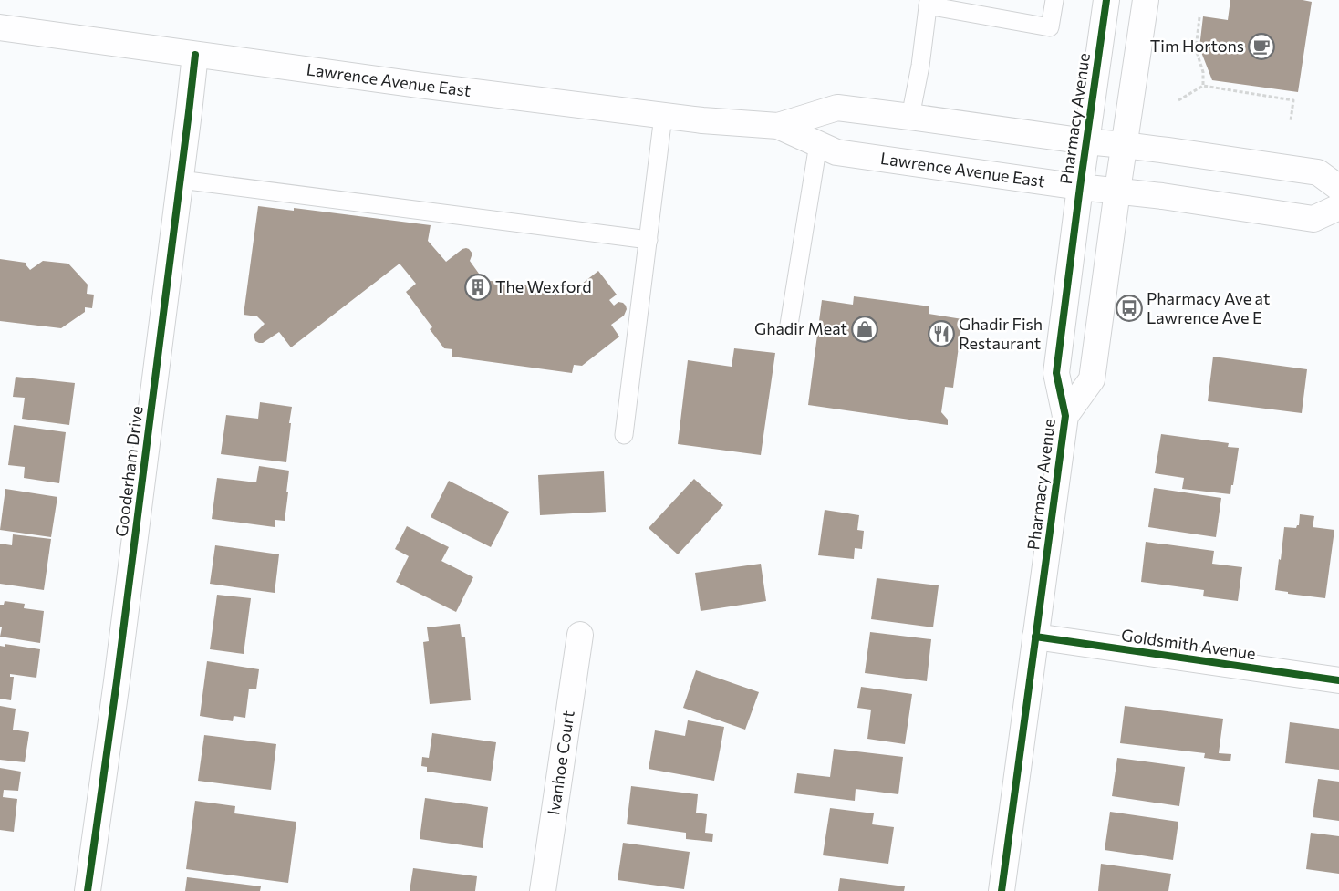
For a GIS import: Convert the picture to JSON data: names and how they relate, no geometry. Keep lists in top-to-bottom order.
{
  "streets": {
    "street": [
      "Lawrence Avenue East",
      "Pharmacy Avenue",
      "Gooderham Drive",
      "Goldsmith Avenue",
      "Ivanhoe Court"
    ]
  },
  "crossings": [
    ["Lawrence Avenue East", "Pharmacy Avenue"],
    ["Lawrence Avenue East", "Gooderham Drive"],
    ["Pharmacy Avenue", "Goldsmith Avenue"]
  ],
  "places": {
    "cafe": ["Tim Hortons"],
    "building": ["The Wexford"],
    "bus stop": ["Pharmacy Ave at Lawrence Ave E"],
    "shop": ["Ghadir Meat"],
    "restaurant": ["Ghadir Fish Restaurant"]
  }
}
